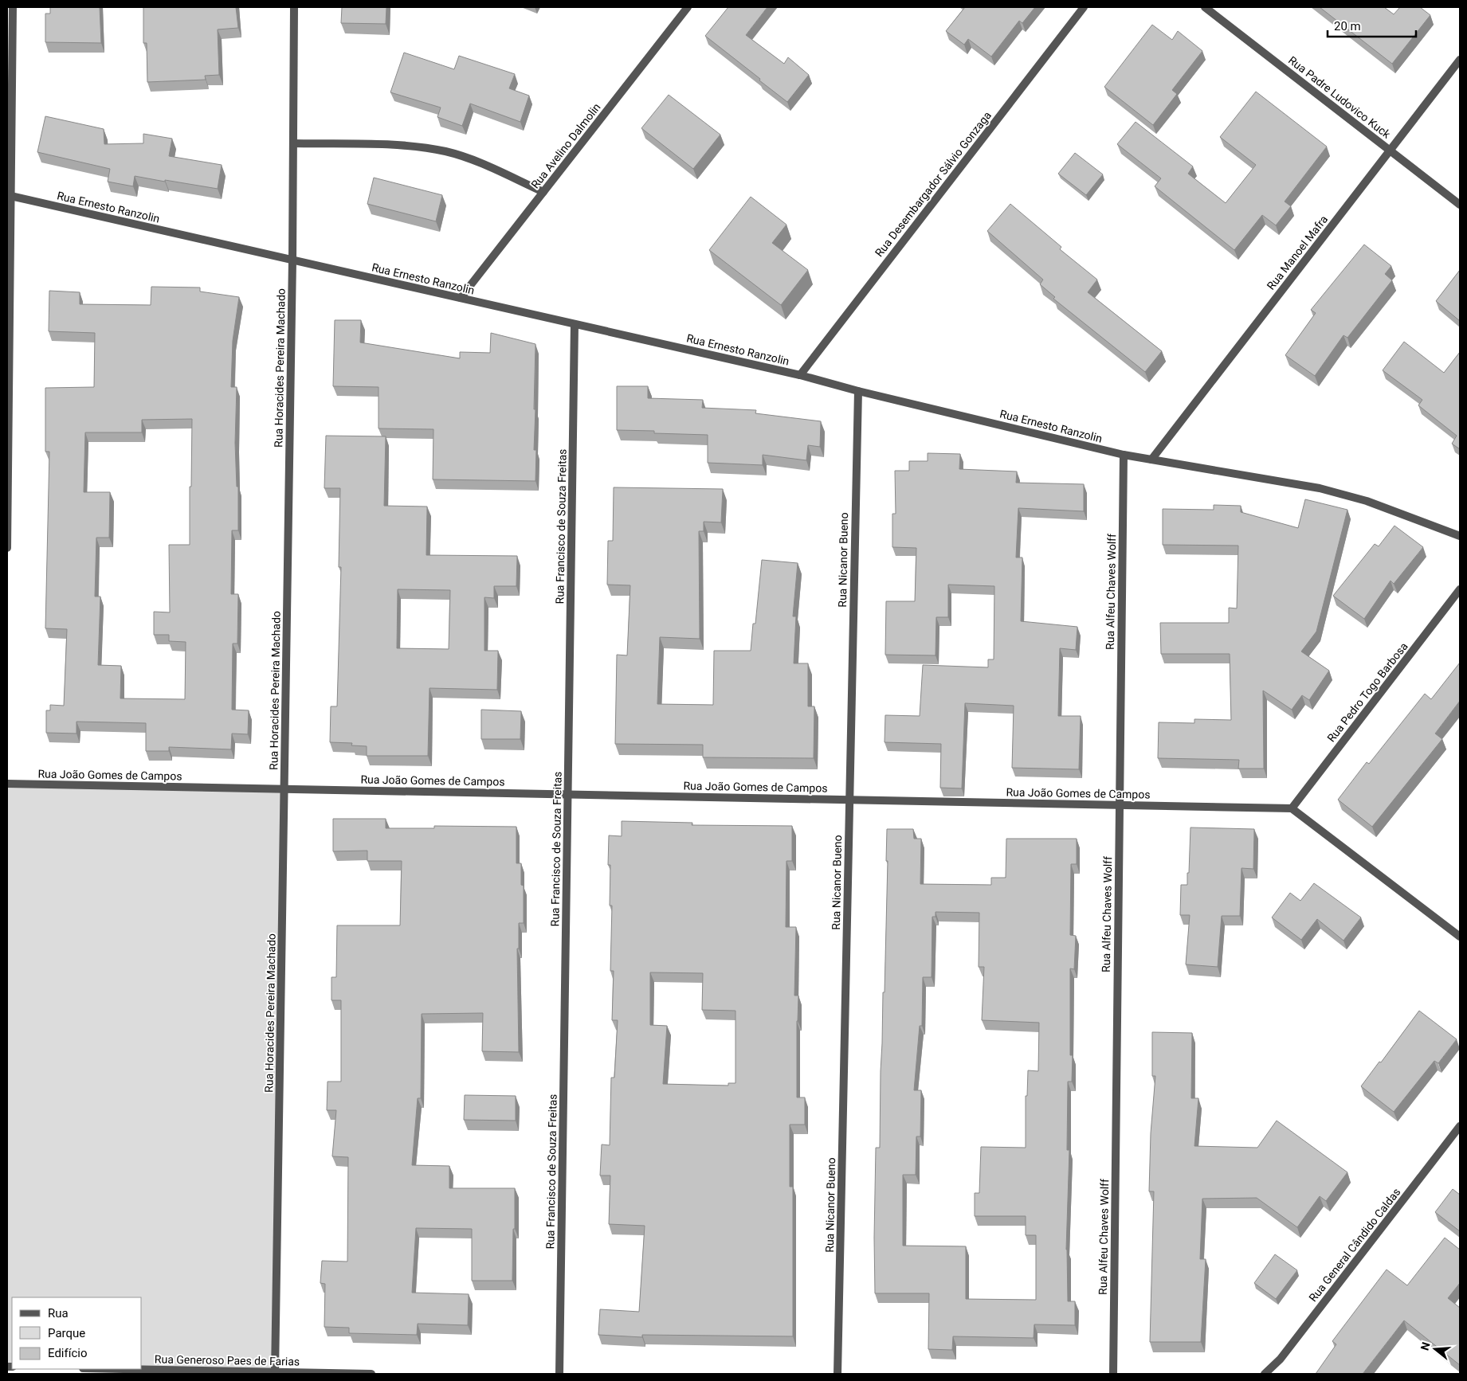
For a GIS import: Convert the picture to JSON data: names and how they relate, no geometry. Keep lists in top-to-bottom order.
{
  "streets": {
    "street": [
      "Rua Padre Ludovico Kuck",
      "Rua Avelino Dalmolin",
      "Rua Desembargador Sálvio Gonzaga",
      "Rua Ernesto Ranzolin",
      "Rua Manoel Mafra",
      "Rua Horacides Pereira Machado",
      "Rua Francisco de Souza Freitas",
      "Rua Nicanor Bueno",
      "Rua Alfeu Chaves Wolff",
      "Rua Pedro Togo Barbosa",
      "Rua João Gomes de Campos",
      "Rua General Cândido Caldas",
      "Rua Generoso Paes de Farias"
    ]
  },
  "crossings": [
    ["Rua Padre Ludovico Kuck", "Rua Manoel Mafra"],
    ["Rua Avelino Dalmolin", "Rua Ernesto Ranzolin"],
    ["Rua Desembargador Sálvio Gonzaga", "Rua Ernesto Ranzolin"],
    ["Rua Ernesto Ranzolin", "Rua Manoel Mafra"],
    ["Rua Ernesto Ranzolin", "Rua Horacides Pereira Machado"],
    ["Rua Ernesto Ranzolin", "Rua Francisco de Souza Freitas"],
    ["Rua Ernesto Ranzolin", "Rua Nicanor Bueno"],
    ["Rua Ernesto Ranzolin", "Rua Alfeu Chaves Wolff"],
    ["Rua Horacides Pereira Machado", "Rua João Gomes de Campos"],
    ["Rua Horacides Pereira Machado", "Rua Generoso Paes de Farias"],
    ["Rua Francisco de Souza Freitas", "Rua João Gomes de Campos"],
    ["Rua Nicanor Bueno", "Rua João Gomes de Campos"],
    ["Rua Alfeu Chaves Wolff", "Rua João Gomes de Campos"],
    ["Rua Pedro Togo Barbosa", "Rua João Gomes de Campos"]
  ],
  "legend": ["Rua", "Parque", "Edifício"],
  "scale_bar": "20 m",
  "north": "left"
}
